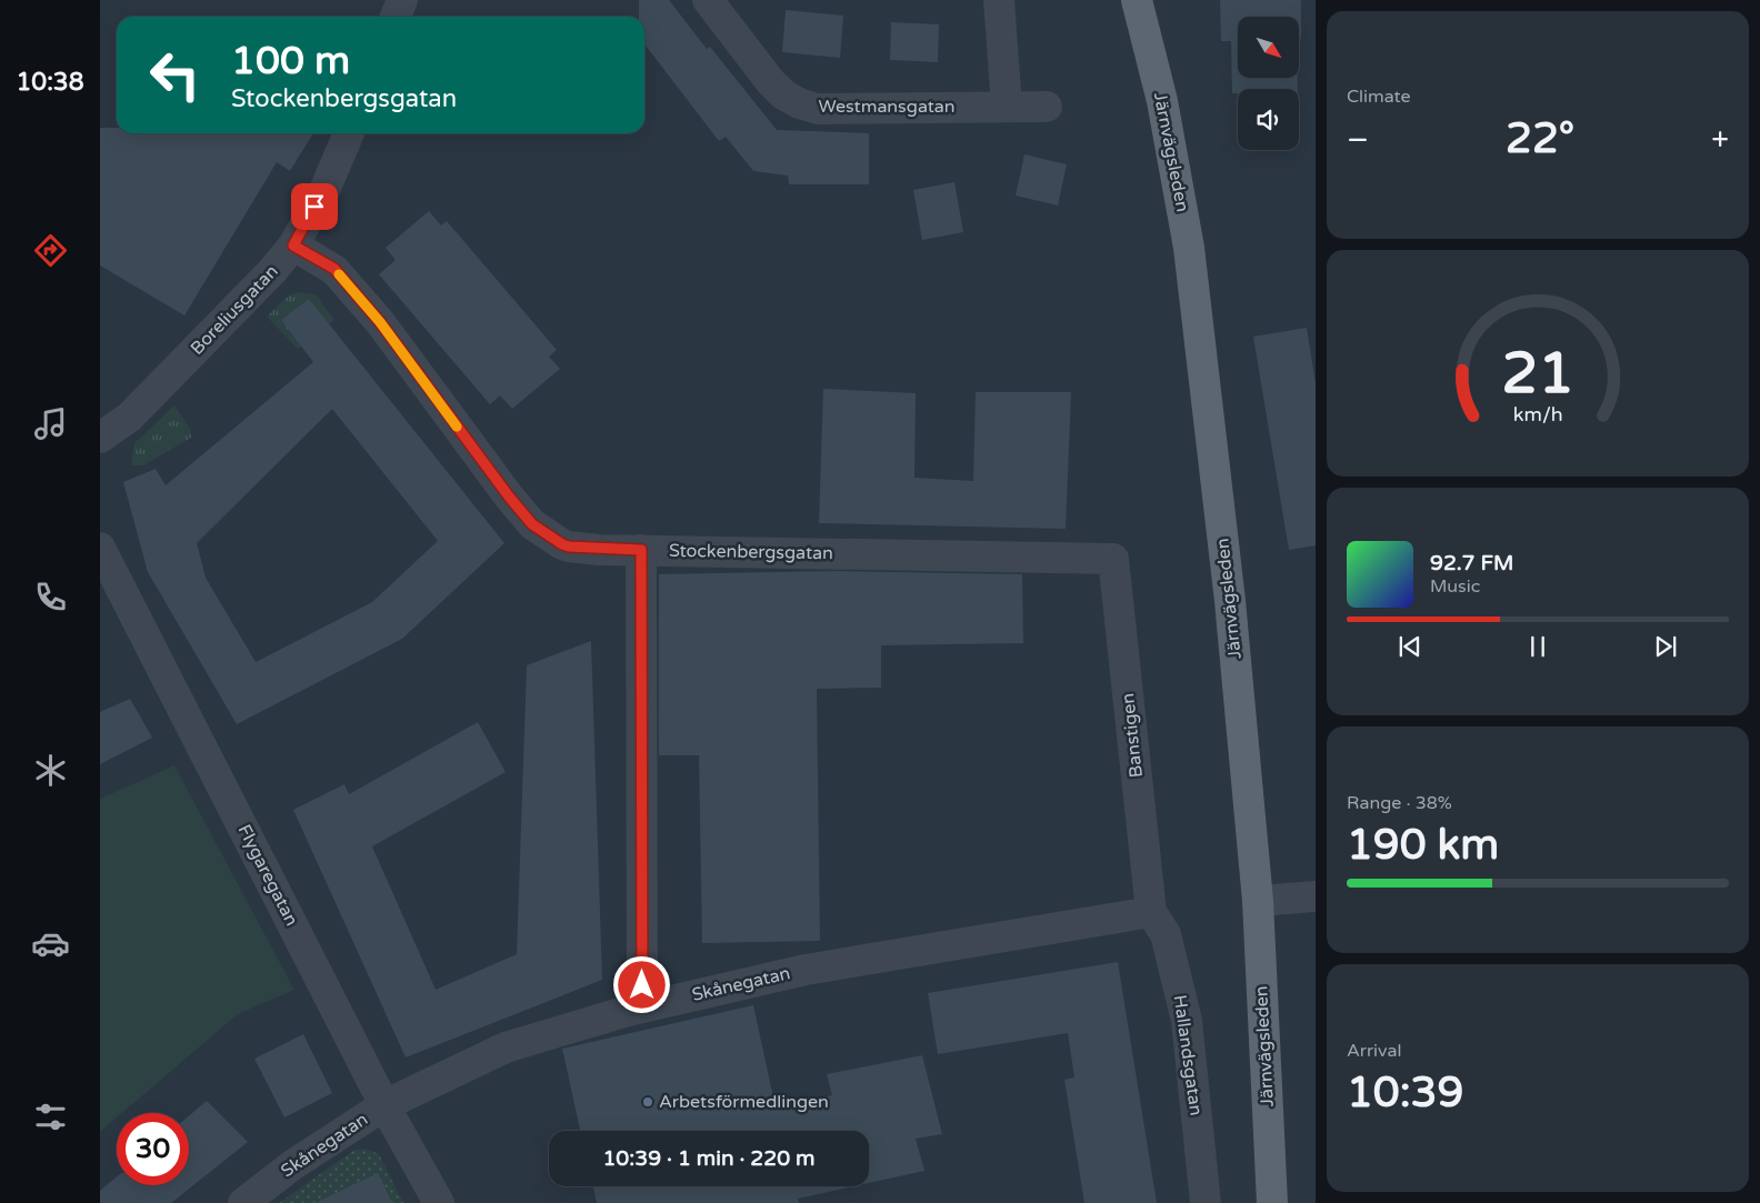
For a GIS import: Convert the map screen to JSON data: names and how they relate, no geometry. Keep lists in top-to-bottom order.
{
  "streets": {
    "main road": ["Järnvägsleden"],
    "street": [
      "Westmansgatan",
      "Boreliusgatan",
      "Stockenbergsgatan",
      "Banstigen",
      "Flygaregatan",
      "Skånegatan",
      "Hallandsgatan"
    ]
  },
  "crossings": [
    ["Boreliusgatan", "Stockenbergsgatan"],
    ["Stockenbergsgatan", "Banstigen"],
    ["Banstigen", "Skånegatan"],
    ["Banstigen", "Hallandsgatan"],
    ["Flygaregatan", "Skånegatan"],
    ["Skånegatan", "Hallandsgatan"]
  ],
  "places": ["Arbetsförmedlingen"],
  "north": "bottom right",
  "page": {
    "tabs": "10:38",
    "tile": [
      "Climate",
      ["Range · 38%", "190 km"],
      ["Arrival", "10:39"]
    ],
    "turn": ["100 m", "Stockenbergsgatan"],
    "heat": ["−", "22°", "+"],
    "song": ["92.7 FM", "Music"],
    "limit": "30",
    "trip": "10:39 · 1 min · 220 m",
    "gauge": ["21", "km/h"]
  }
}
